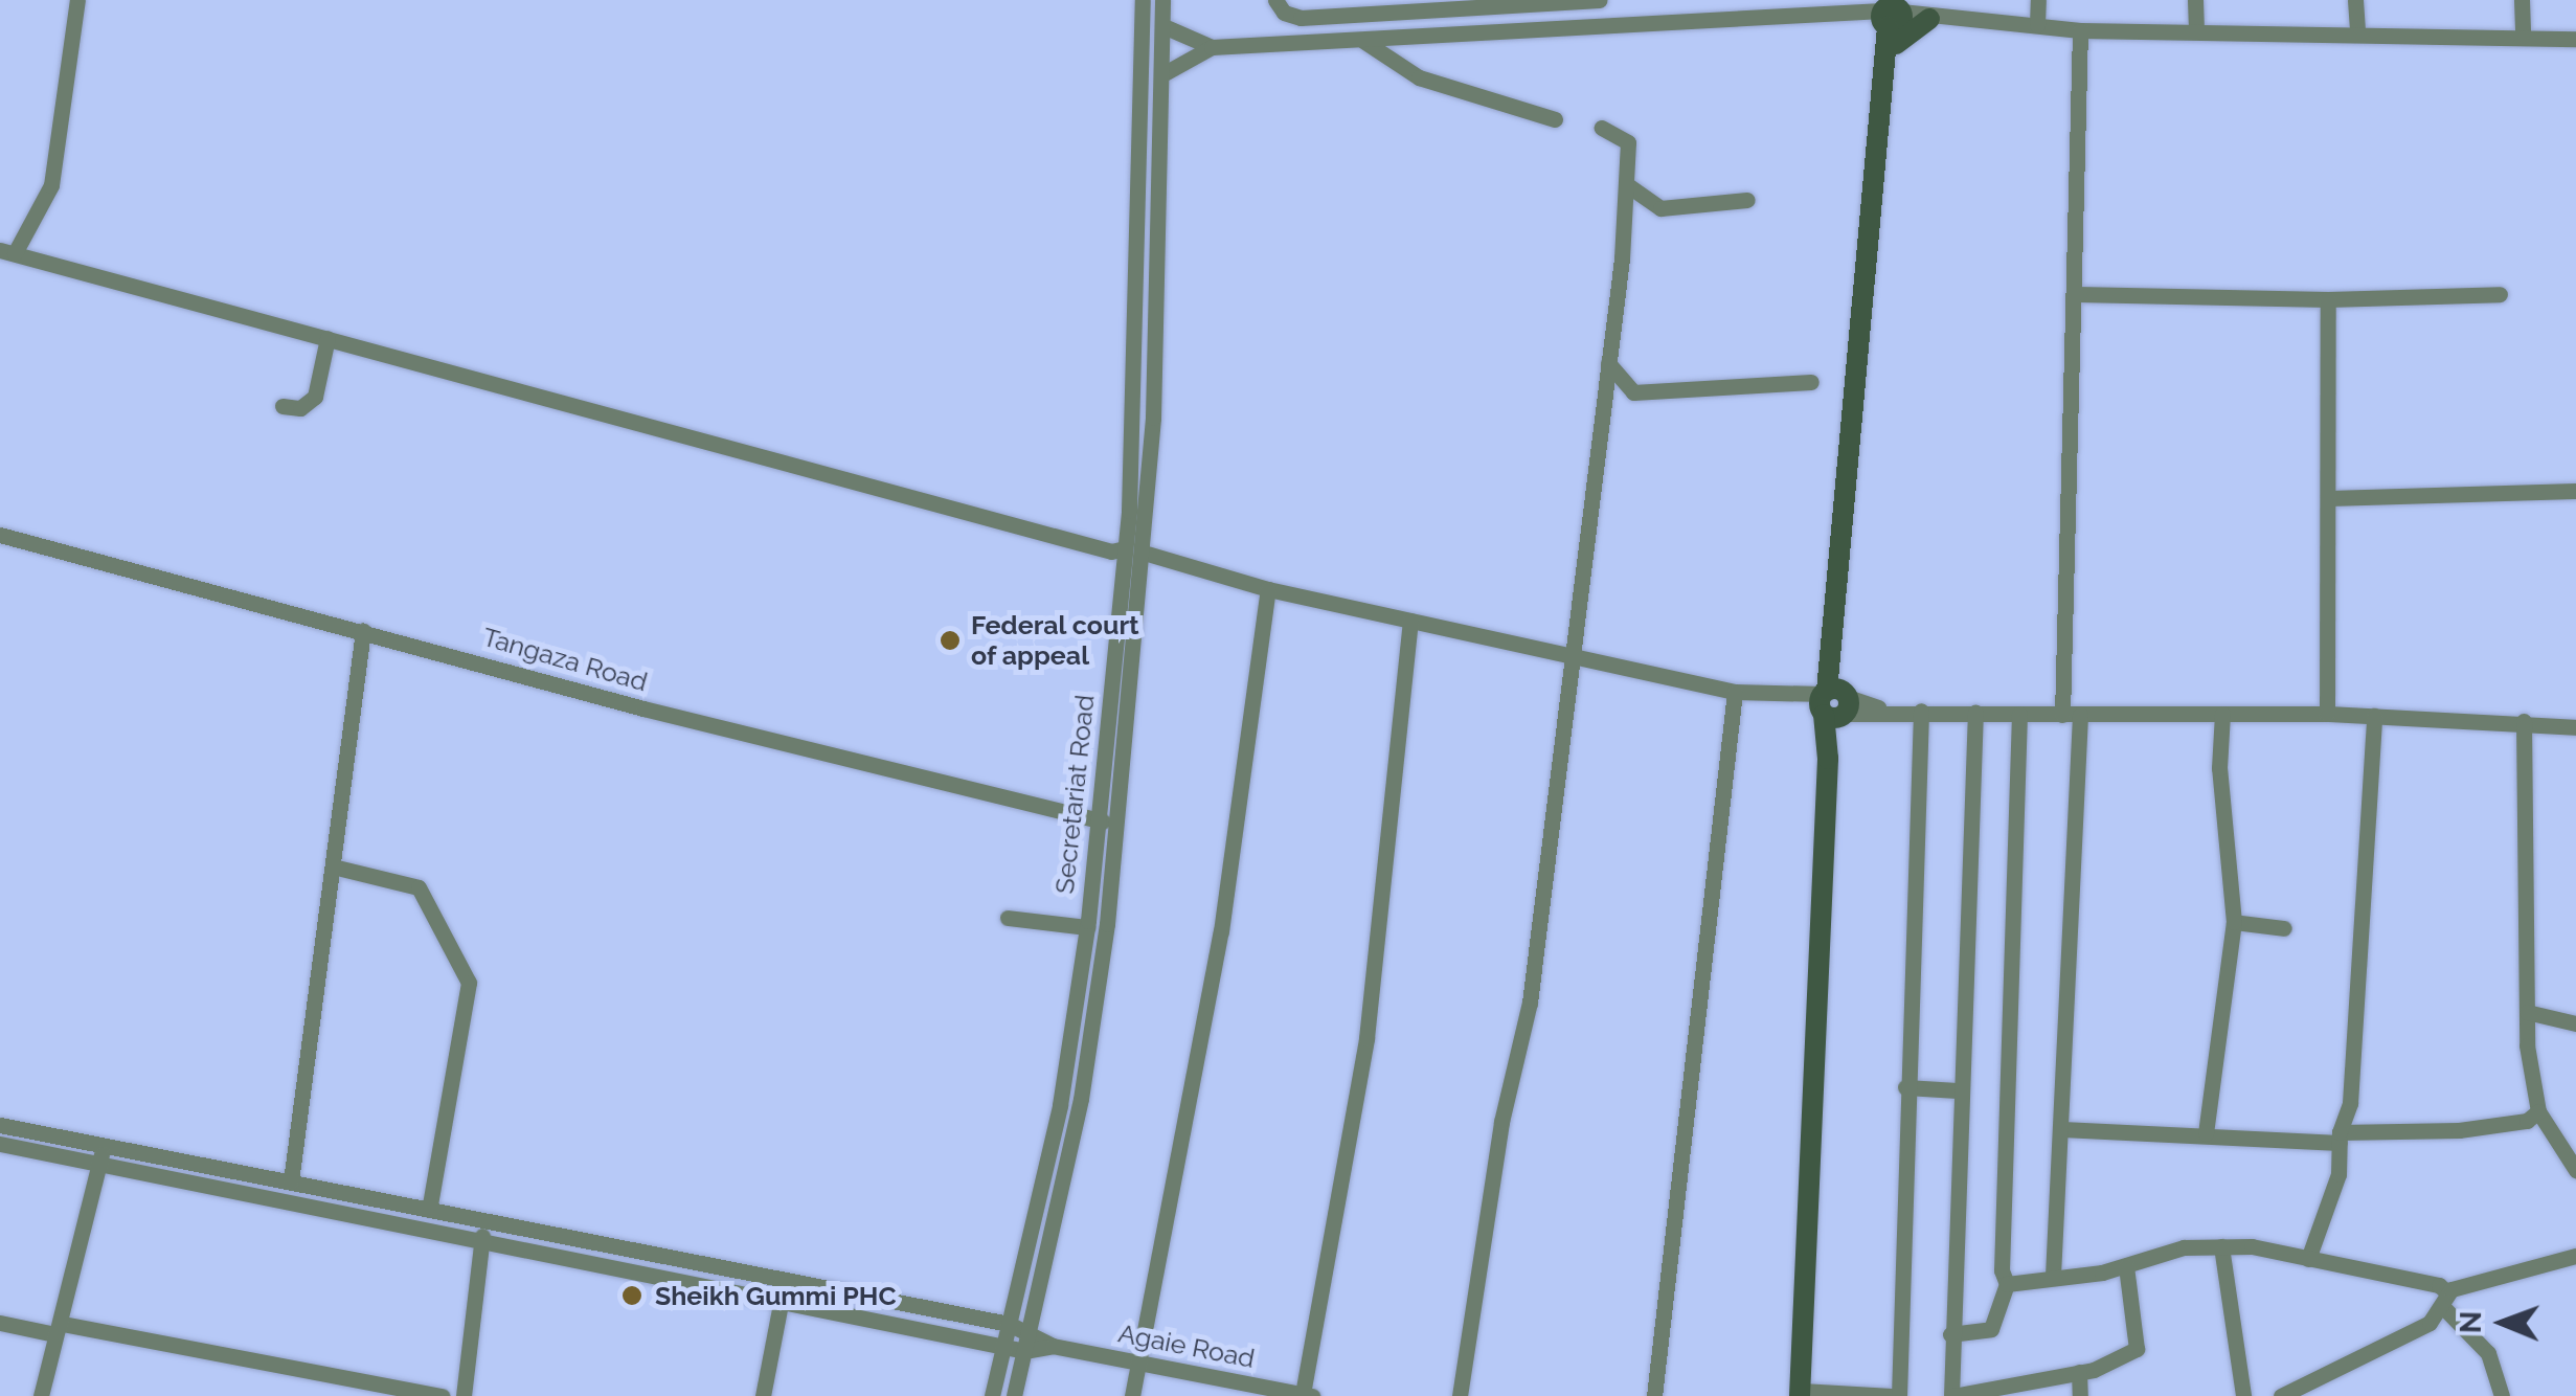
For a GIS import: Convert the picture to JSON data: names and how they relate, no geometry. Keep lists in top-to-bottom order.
{
  "streets": {
    "street": ["Tangaza Road", "Secretariat Road", "Agaie Road"]
  },
  "crossings": [
    ["Tangaza Road", "Secretariat Road"]
  ],
  "places": ["Federal court of appeal", "Sheikh Gummi PHC"],
  "north": "left"
}
